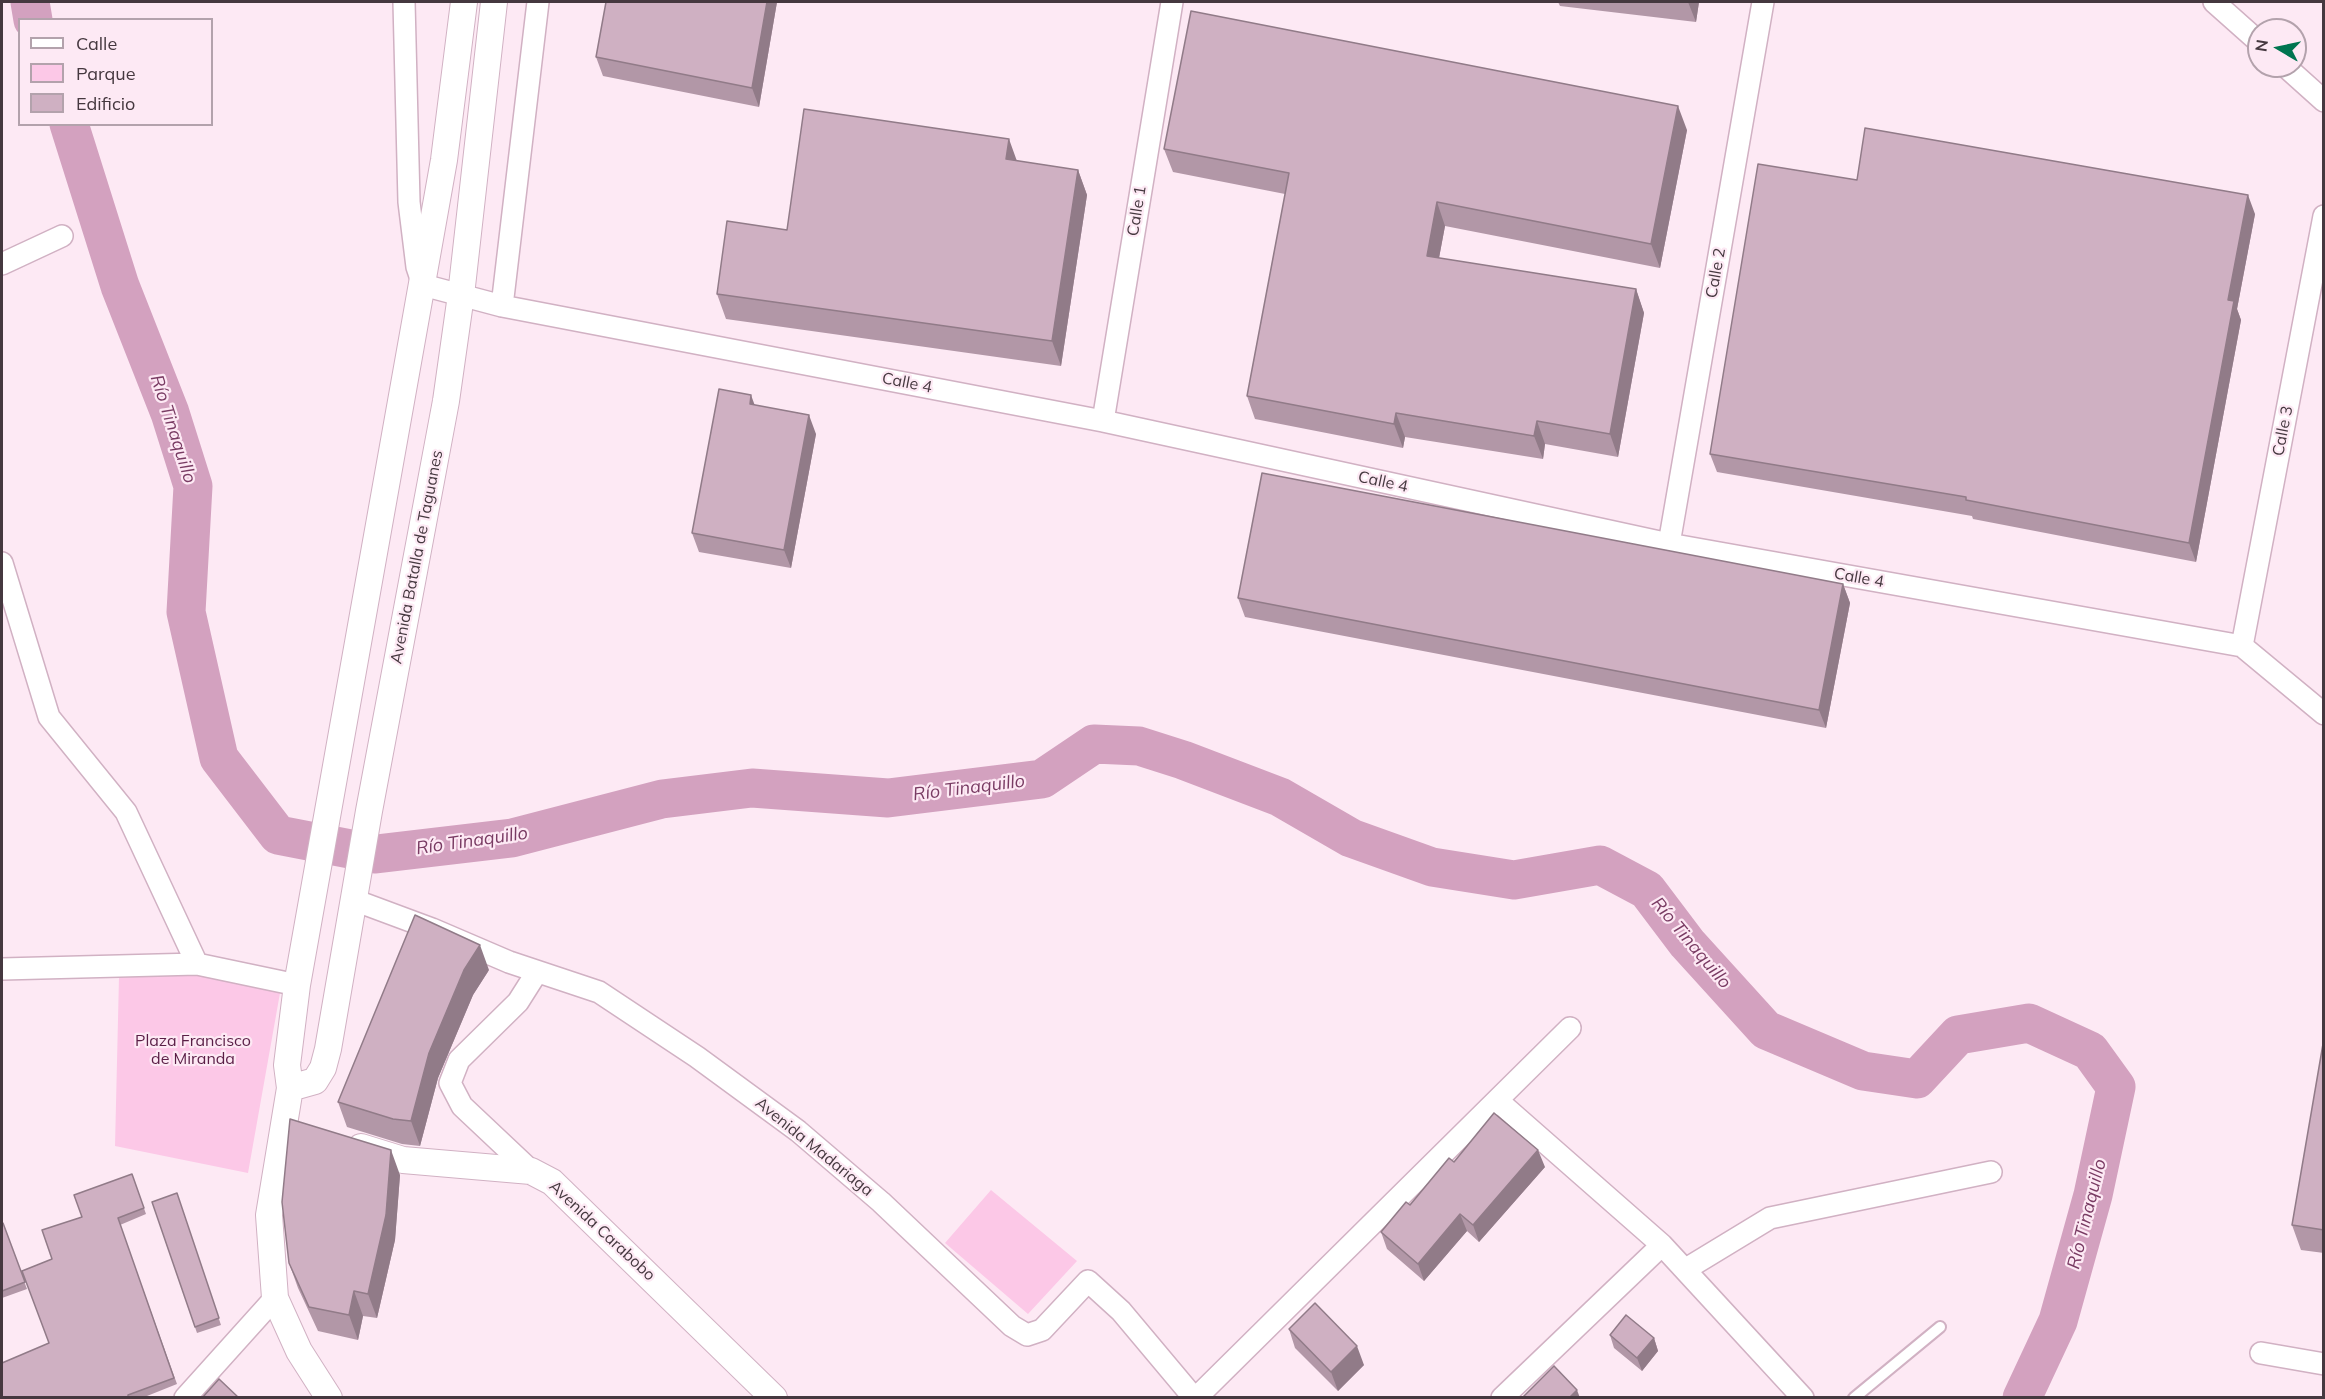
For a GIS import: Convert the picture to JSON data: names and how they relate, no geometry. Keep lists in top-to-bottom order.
{
  "streets": {
    "street": [
      "Calle 1",
      "Calle 2",
      "Calle 4",
      "Calle 3",
      "Avenida Batalla de Taguanes",
      "Avenida Madariaga",
      "Avenida Carabobo"
    ]
  },
  "crossings": [
    ["Calle 1", "Calle 4"],
    ["Calle 2", "Calle 4"],
    ["Calle 4", "Calle 3"],
    ["Calle 4", "Avenida Batalla de Taguanes"],
    ["Avenida Batalla de Taguanes", "Avenida Madariaga"]
  ],
  "water": ["Río Tinaquillo"],
  "parks": ["Plaza Francisco de Miranda"],
  "legend": ["Calle", "Parque", "Edificio"],
  "north": "left"
}
